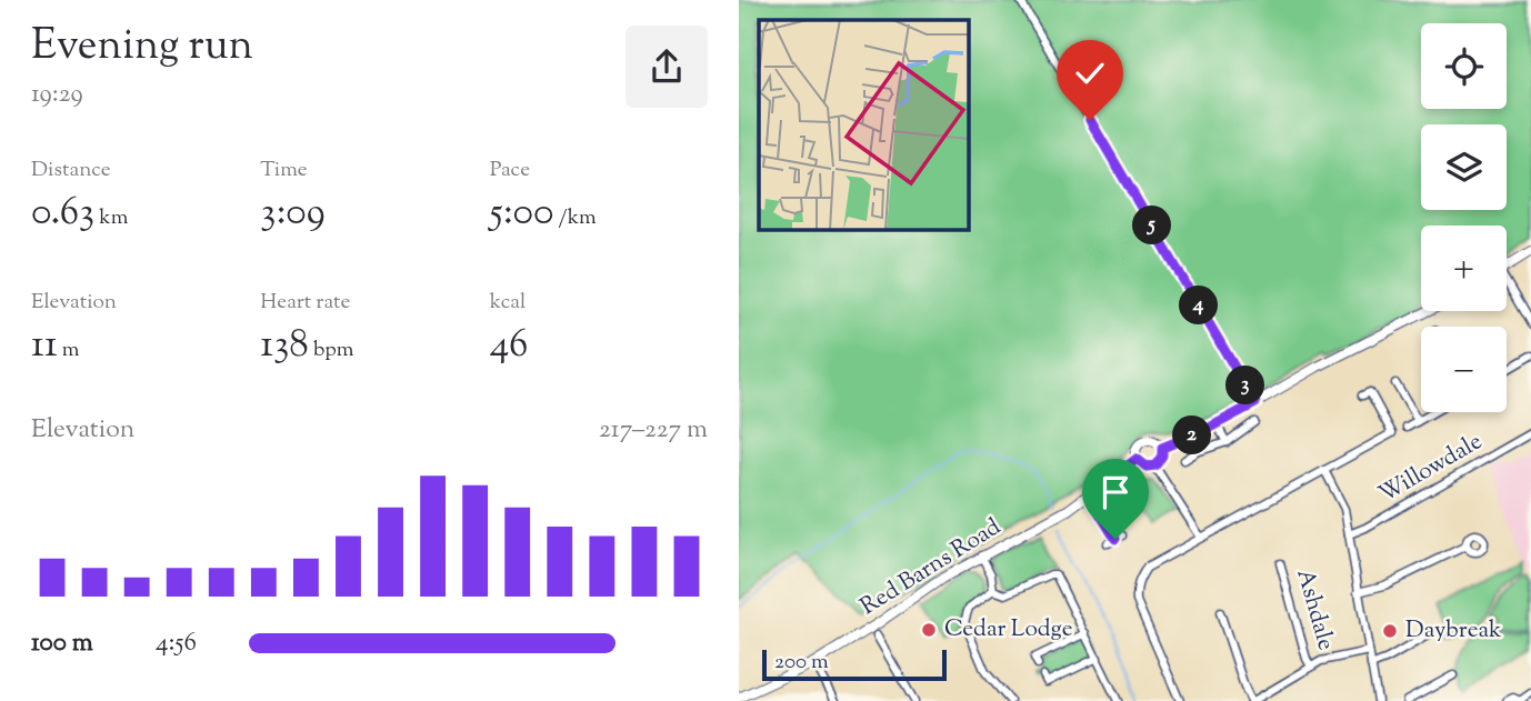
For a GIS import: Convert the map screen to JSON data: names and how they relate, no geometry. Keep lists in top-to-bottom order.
{
  "streets": {
    "street": ["Willowdale", "Red Barns Road", "Ashdale"]
  },
  "places": ["Cedar Lodge", "Daybreak"],
  "scale_bar": "200 m",
  "page": {
    "heading": ["Evening run", "19:29"],
    "map_buttons": ["+", "−"],
    "stats": [
      ["Distance", "0.63 km"],
      ["Time", "3:09"],
      ["Pace", "5:00 /km"],
      ["Elevation", "11 m"],
      ["Heart rate", "138 bpm"],
      ["kcal", "46"]
    ],
    "pins": [
      "5",
      "4",
      "3",
      "2"
    ],
    "chart": ["Elevation", "217–227 m"],
    "list": [
      {
        "name": "100 m",
        "note": "4:56"
      }
    ],
    "scale": "200 m"
  }
}
